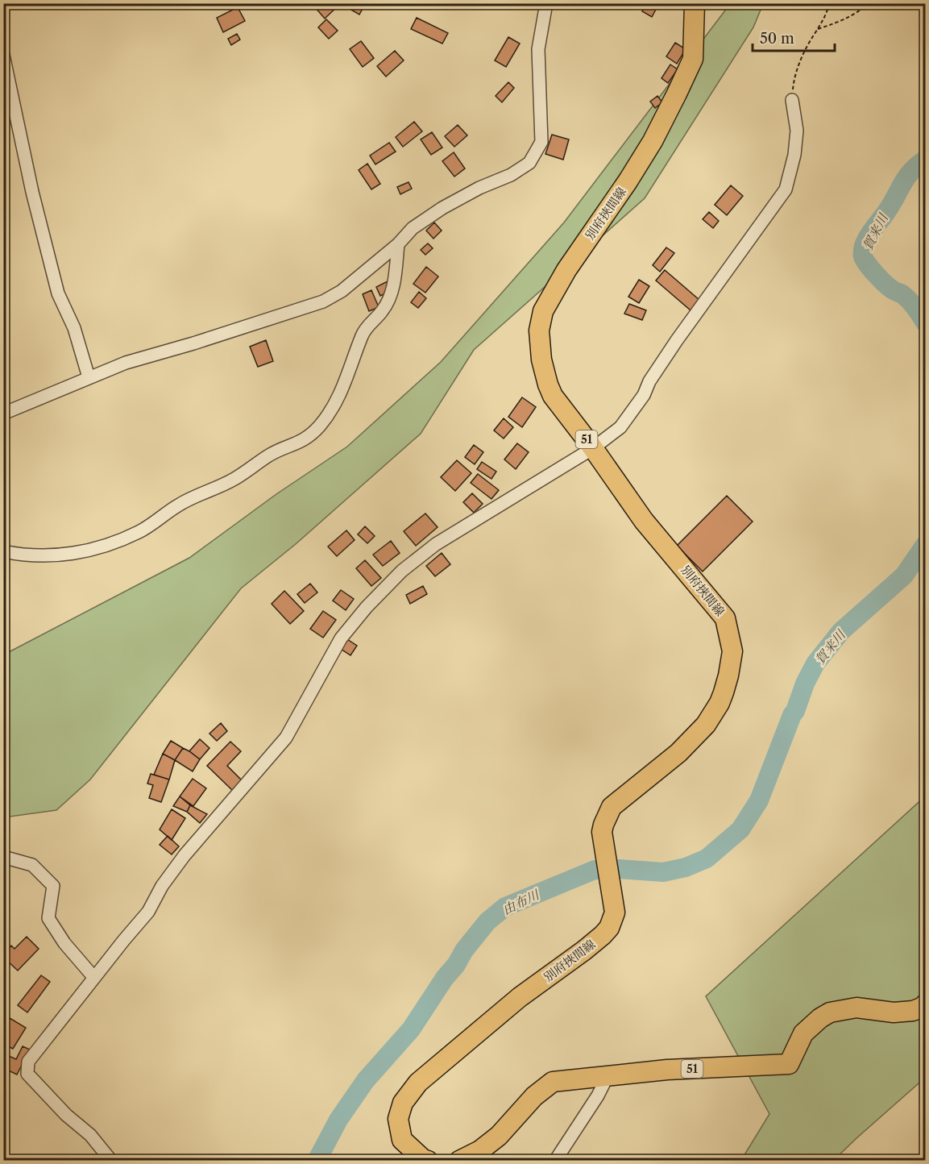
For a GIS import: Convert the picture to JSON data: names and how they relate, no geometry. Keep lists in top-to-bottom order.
{
  "streets": {
    "main road": ["別府挾間線", "51"]
  },
  "water": ["賀来川", "由布川"],
  "scale_bar": "50 m"
}
